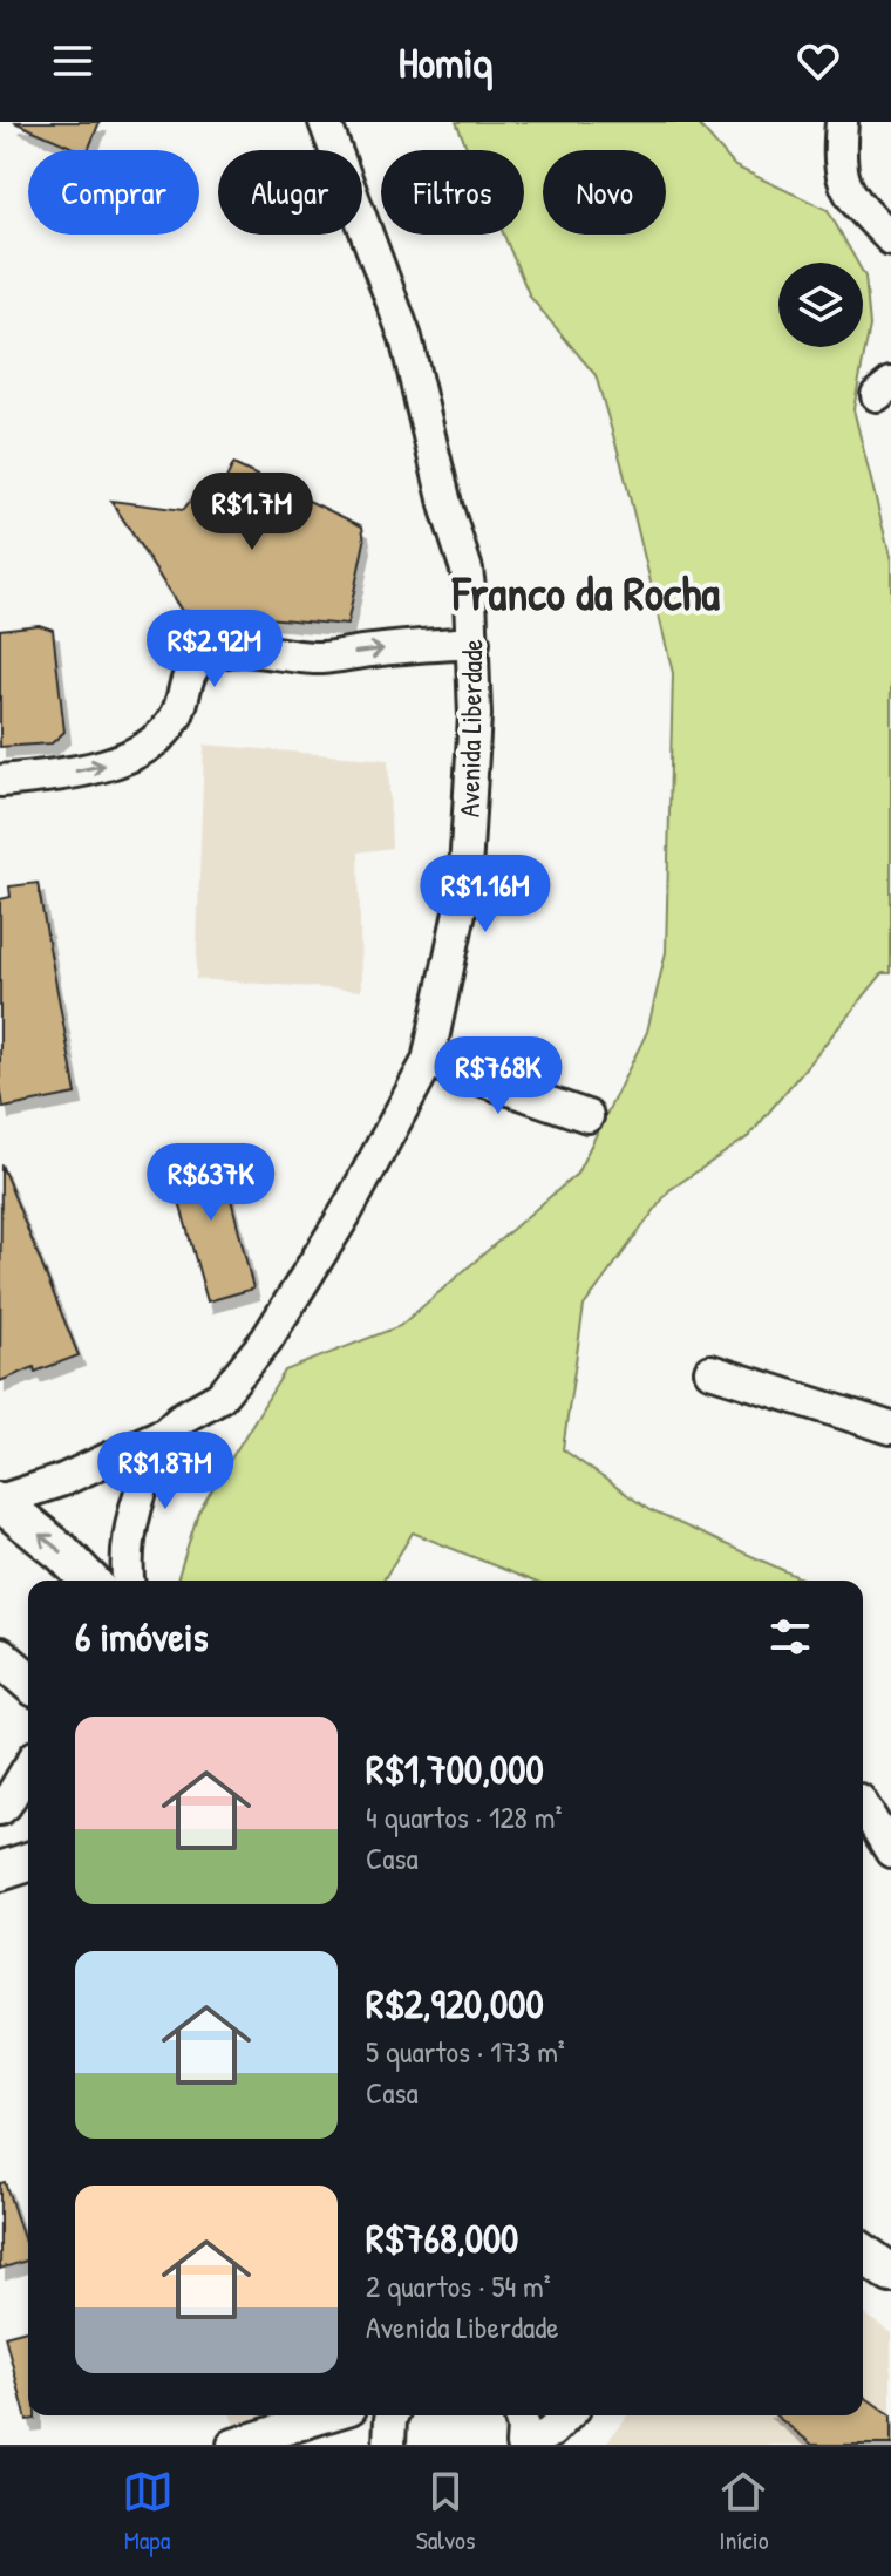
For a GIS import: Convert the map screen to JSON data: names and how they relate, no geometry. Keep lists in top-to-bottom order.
{
  "streets": {
    "street": ["Avenida Liberdade"]
  },
  "districts": ["Franco da Rocha"],
  "page": {
    "header": "Homiq",
    "chip": [
      "Comprar",
      "Alugar",
      "Filtros",
      "Novo"
    ],
    "price": [
      "R$1.7M",
      "R$2.92M",
      "R$1.16M",
      "R$768K",
      "R$637K",
      "R$1.87M"
    ],
    "heading": "6 imóveis",
    "list": [
      {
        "name": "R$1,700,000",
        "note": "4 quartos · 128 m² · Casa"
      },
      {
        "name": "R$2,920,000",
        "note": "5 quartos · 173 m² · Casa"
      },
      {
        "name": "R$768,000",
        "note": "2 quartos · 54 m² · Avenida Liberdade"
      }
    ],
    "tabs": ["Mapa", "Salvos", "Início"]
  }
}
